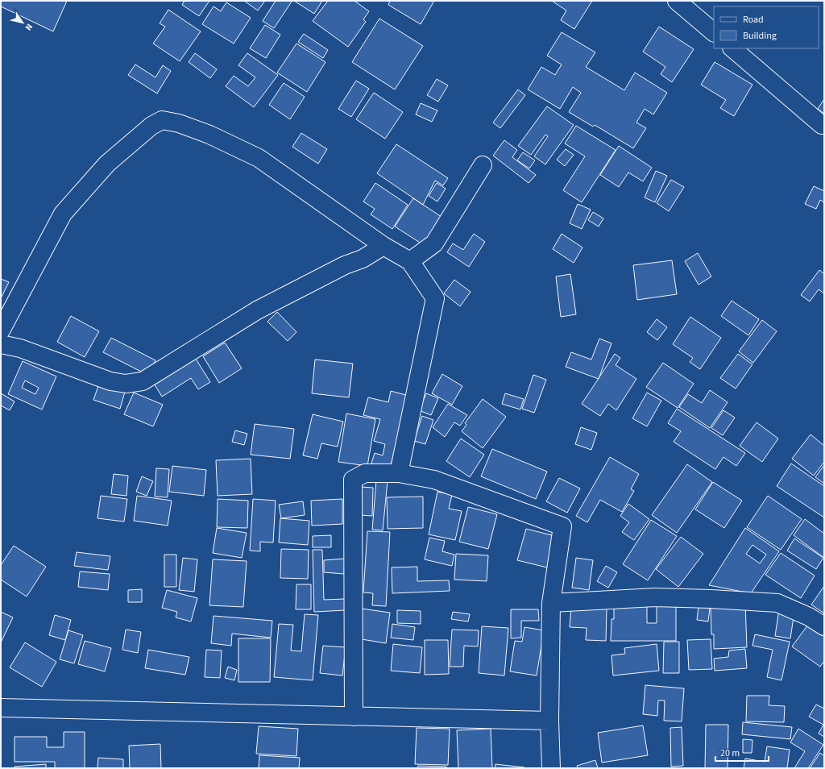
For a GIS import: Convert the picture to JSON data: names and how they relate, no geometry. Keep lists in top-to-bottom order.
{
  "legend": ["Road", "Building"],
  "scale_bar": "20 m",
  "north": "bottom right"
}
